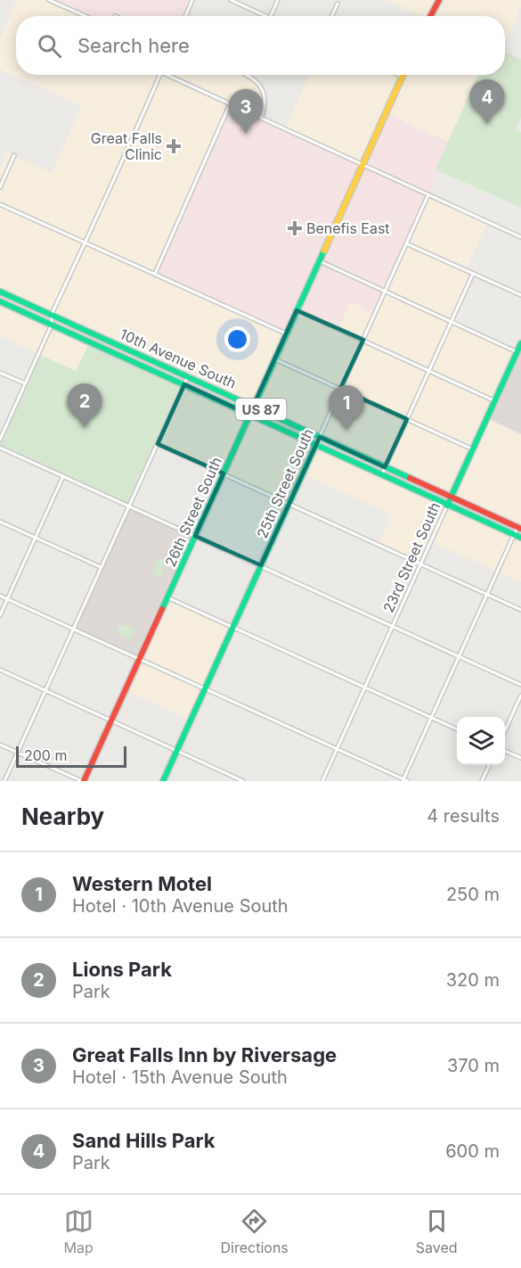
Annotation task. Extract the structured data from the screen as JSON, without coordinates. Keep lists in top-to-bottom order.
{
  "streets": {
    "main road": [
      "10th Avenue South",
      "US 87",
      "25th Street South",
      "26th Street South",
      "23rd Street South"
    ]
  },
  "crossings": [
    ["10th Avenue South", "25th Street South"],
    ["10th Avenue South", "26th Street South"],
    ["10th Avenue South", "23rd Street South"]
  ],
  "places": {
    "health": ["Great Falls Clinic", "Benefis East"]
  },
  "scale_bar": "200 m",
  "page": {
    "search": "Search here",
    "pins": [
      "4",
      "3",
      "2",
      "1"
    ],
    "scale": "200 m",
    "heading": ["Nearby", "4 results"],
    "list": [
      {
        "mark": "1",
        "name": "Western Motel",
        "note": "Hotel · 10th Avenue South",
        "value": "250 m"
      },
      {
        "mark": "2",
        "name": "Lions Park",
        "note": "Park",
        "value": "320 m"
      },
      {
        "mark": "3",
        "name": "Great Falls Inn by Riversage",
        "note": "Hotel · 15th Avenue South",
        "value": "370 m"
      },
      {
        "mark": "4",
        "name": "Sand Hills Park",
        "note": "Park",
        "value": "600 m"
      }
    ],
    "nav": ["Map", "Directions", "Saved"]
  }
}
